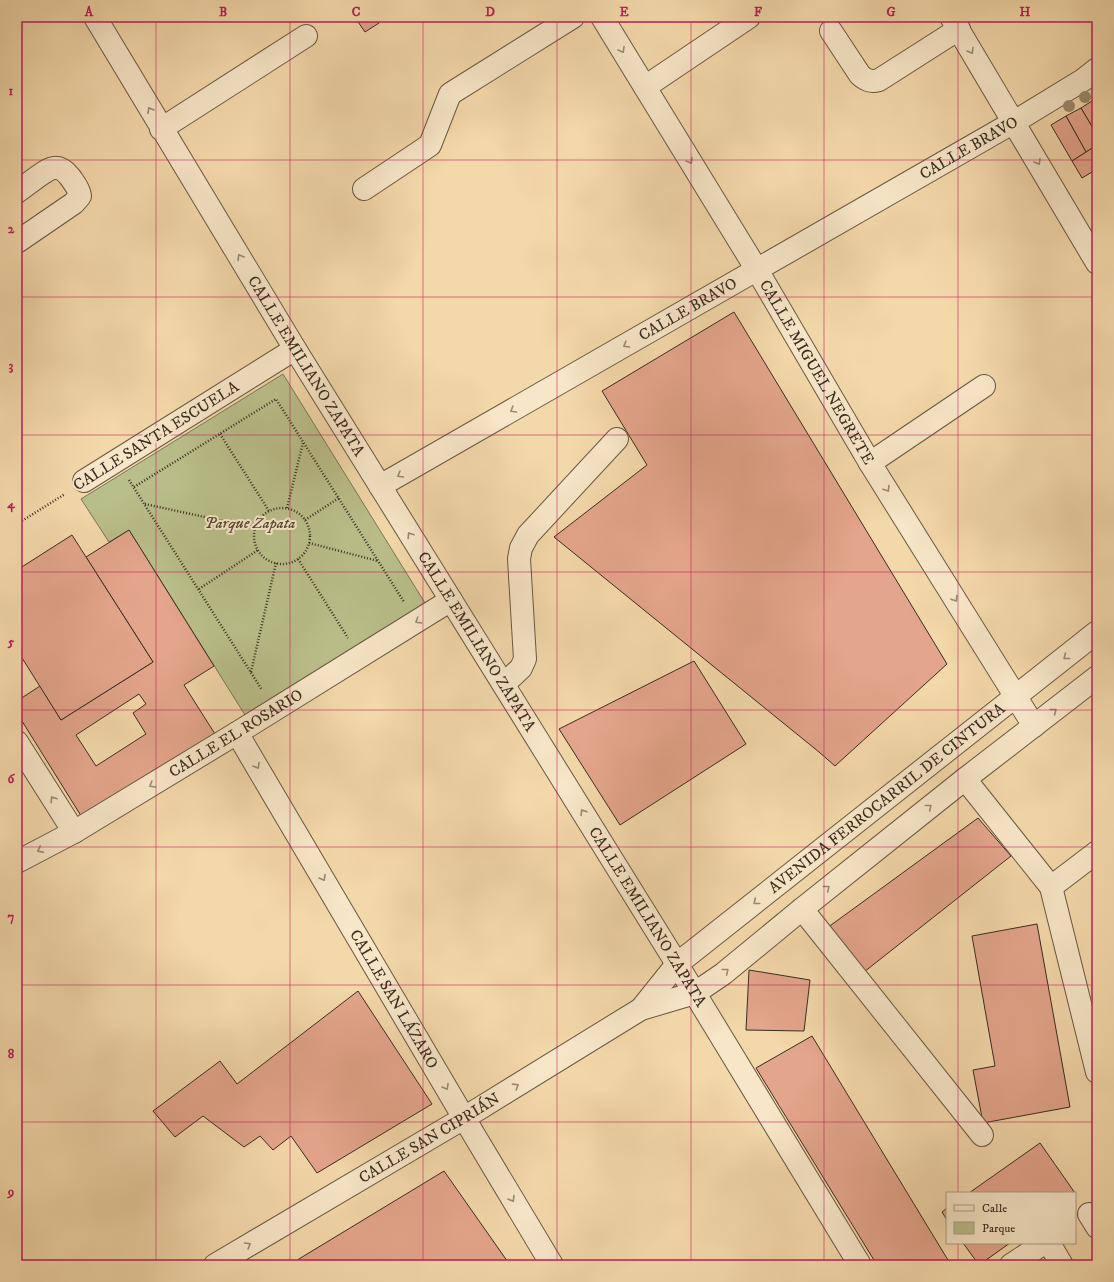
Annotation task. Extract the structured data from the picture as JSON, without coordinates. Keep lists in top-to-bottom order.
{
  "streets": {
    "street": [
      "CALLE BRAVO",
      "CALLE EMILIANO ZAPATA",
      "CALLE MIGUEL NEGRETE",
      "CALLE SANTA ESCUELA",
      "CALLE EL ROSARIO",
      "AVENIDA FERROCARRIL DE CINTURA",
      "CALLE SAN LÁZARO",
      "CALLE SAN CIPRIÁN"
    ]
  },
  "crossings": [
    ["CALLE BRAVO", "CALLE EMILIANO ZAPATA"],
    ["CALLE BRAVO", "CALLE MIGUEL NEGRETE"],
    ["CALLE EMILIANO ZAPATA", "CALLE SANTA ESCUELA"],
    ["CALLE EMILIANO ZAPATA", "CALLE EL ROSARIO"],
    ["CALLE EMILIANO ZAPATA", "AVENIDA FERROCARRIL DE CINTURA"],
    ["CALLE EMILIANO ZAPATA", "CALLE SAN CIPRIÁN"],
    ["CALLE MIGUEL NEGRETE", "AVENIDA FERROCARRIL DE CINTURA"],
    ["CALLE EL ROSARIO", "CALLE SAN LÁZARO"],
    ["AVENIDA FERROCARRIL DE CINTURA", "CALLE SAN CIPRIÁN"],
    ["CALLE SAN LÁZARO", "CALLE SAN CIPRIÁN"]
  ],
  "one_way": [
    "CALLE BRAVO",
    "CALLE EMILIANO ZAPATA",
    "CALLE MIGUEL NEGRETE",
    "CALLE EL ROSARIO",
    "CALLE SAN LÁZARO",
    "CALLE SAN CIPRIÁN"
  ],
  "parks": ["Parque Zapata"],
  "legend": ["Calle", "Parque"],
  "grid": {
    "columns": [
      "A",
      "B",
      "C",
      "D",
      "E",
      "F",
      "G",
      "H"
    ],
    "rows": [
      "1",
      "2",
      "3",
      "4",
      "5",
      "6",
      "7",
      "8",
      "9"
    ]
  }
}
